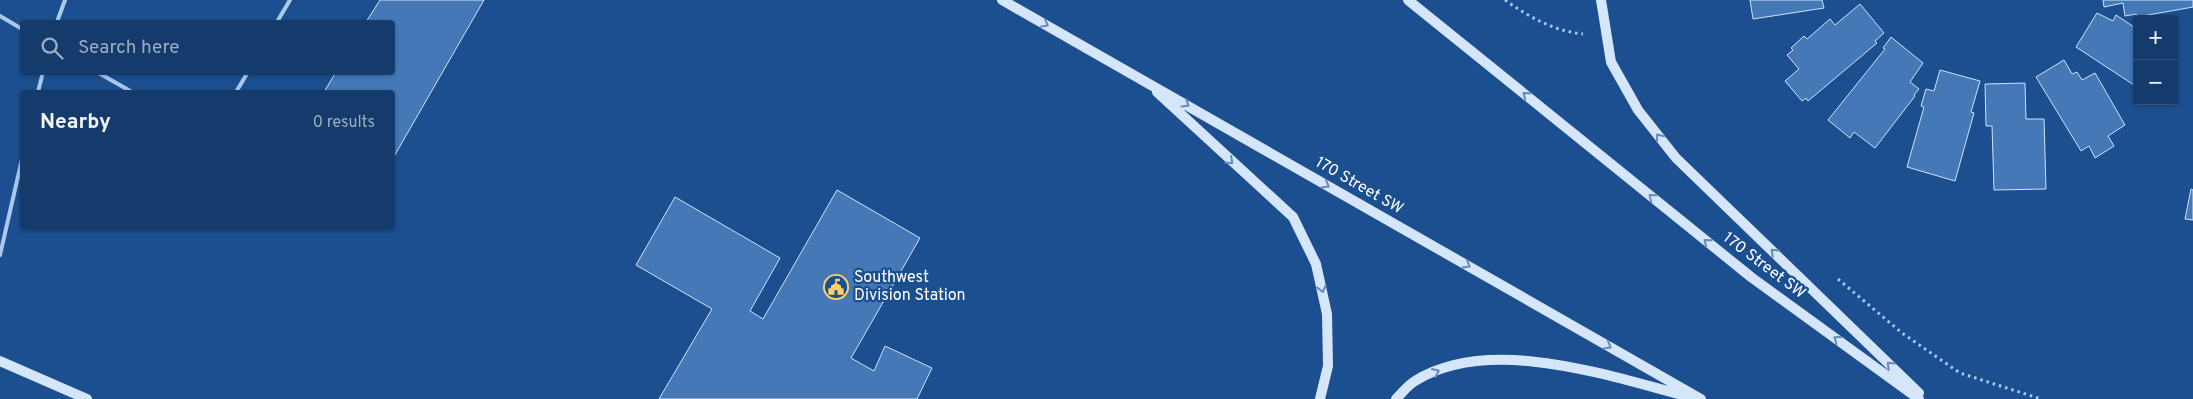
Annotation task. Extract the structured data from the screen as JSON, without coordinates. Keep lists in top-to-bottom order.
{
  "streets": {
    "main road": ["170 Street SW"]
  },
  "places": {
    "public building": ["Southwest Division Station"]
  },
  "page": {
    "map_buttons": ["+", "−"],
    "search": "Search here",
    "heading": ["Nearby", "0 results"]
  }
}
